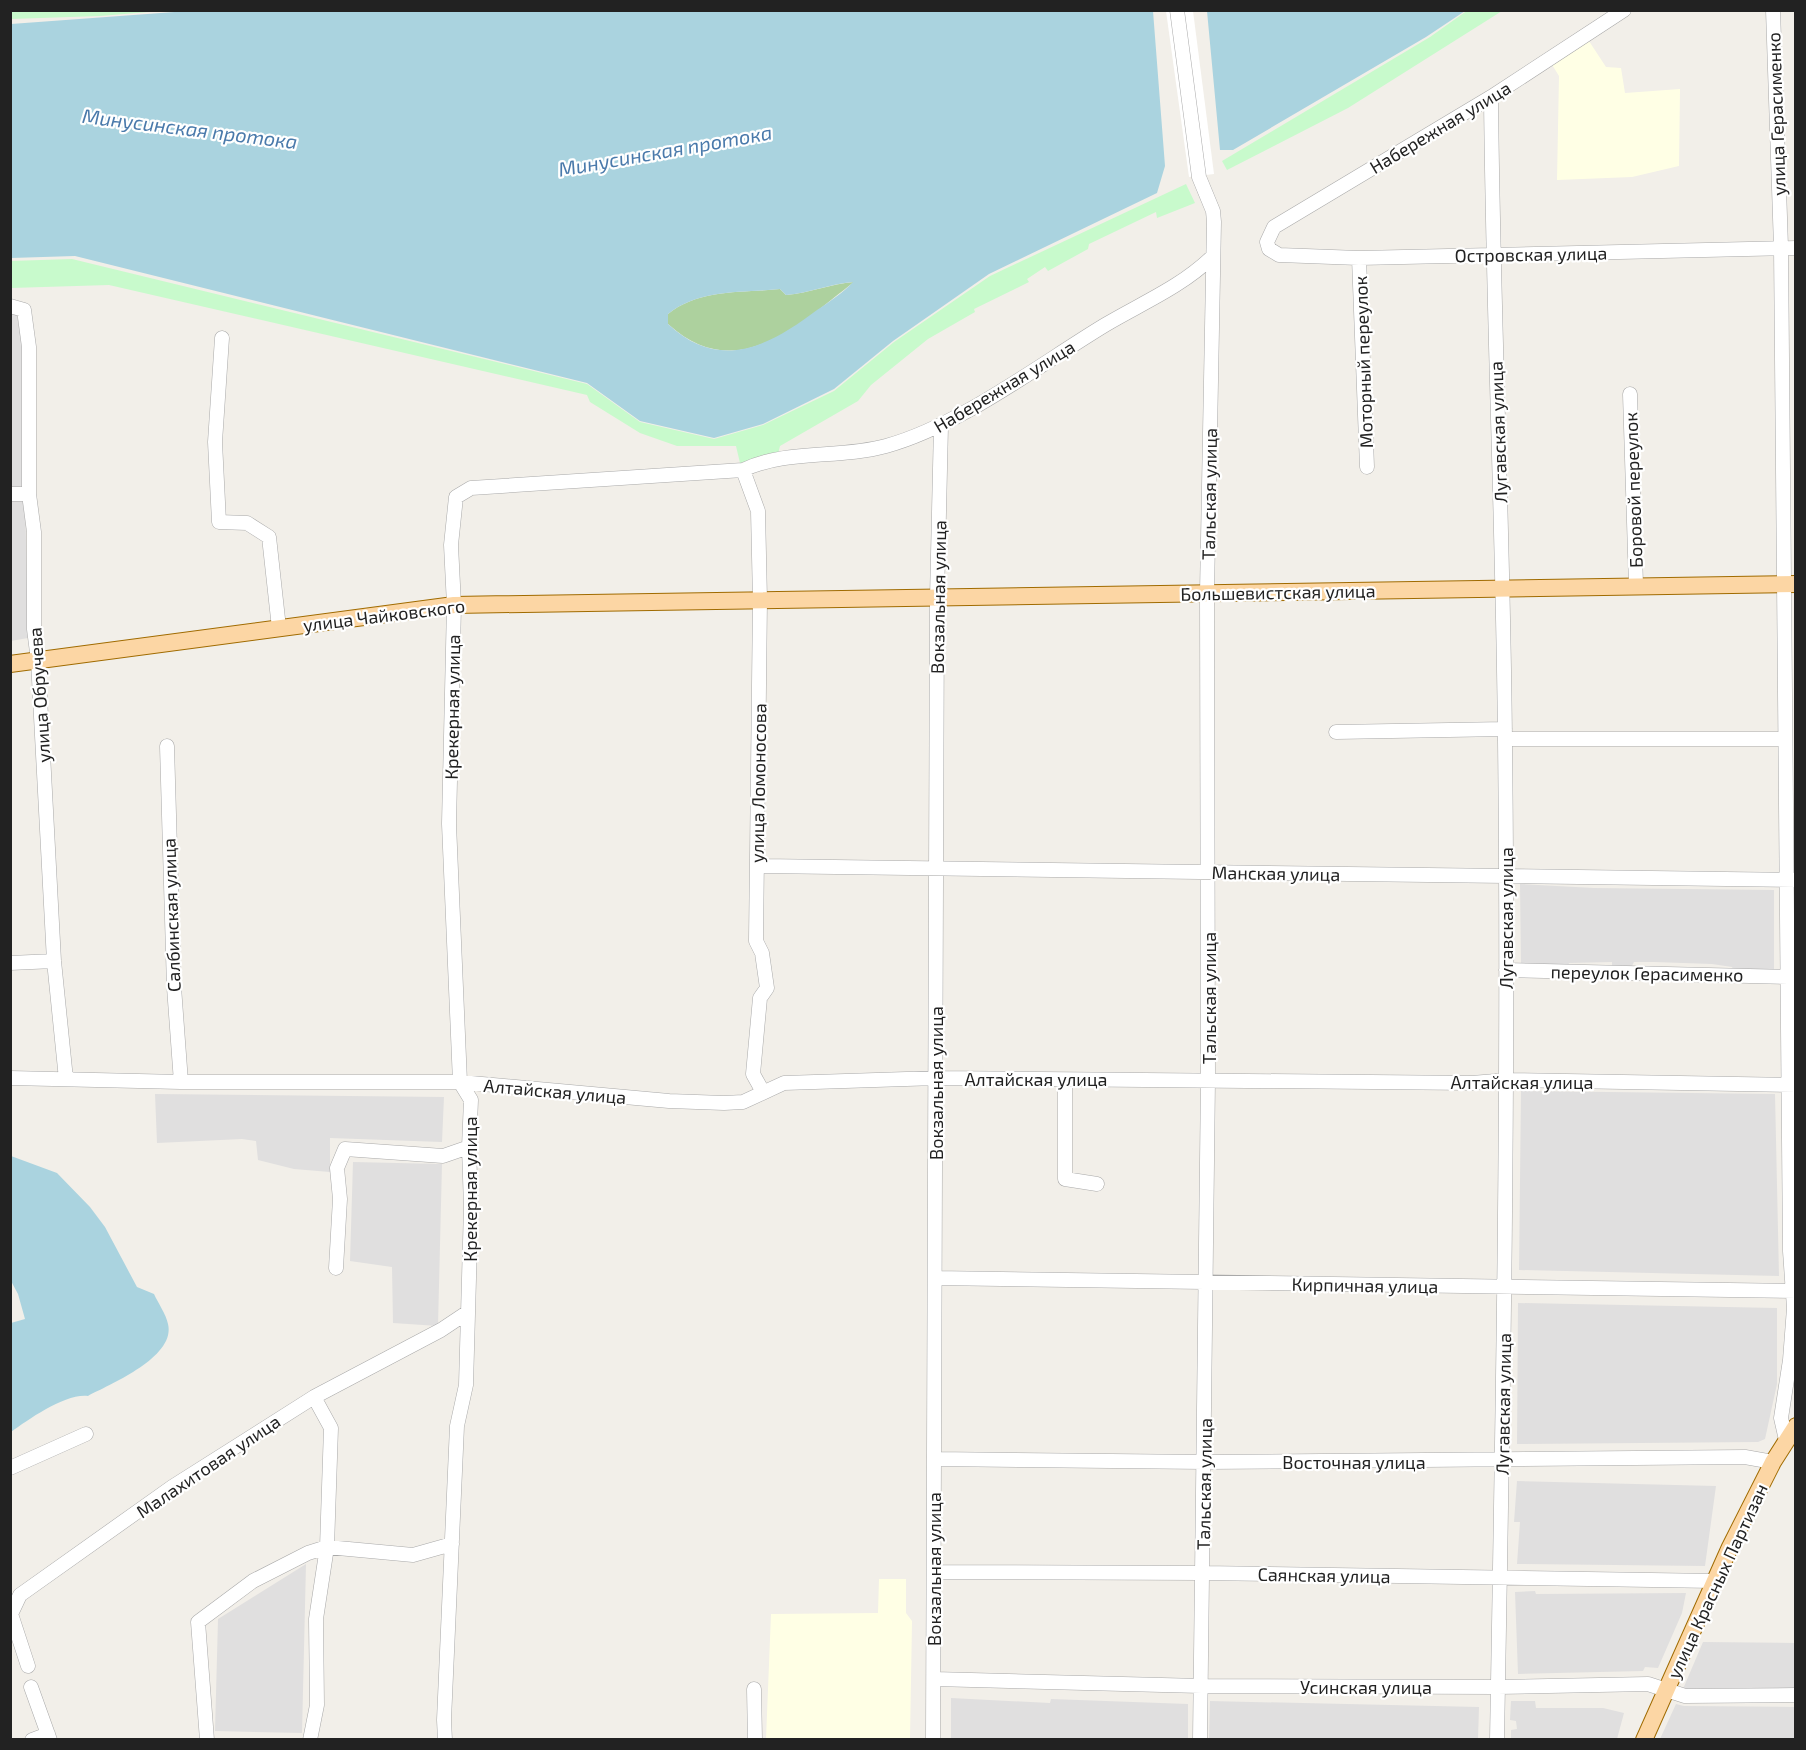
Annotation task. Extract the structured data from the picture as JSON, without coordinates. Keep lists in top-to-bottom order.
{
  "streets": {
    "main road": ["Большевистская улица", "улица Чайковского", "улица Красных Партизан"],
    "street": [
      "улица Герасименко",
      "Набережная улица",
      "Островская улица",
      "Моторный переулок",
      "Лугавская улица",
      "Боровой переулок",
      "Тальская улица",
      "Вокзальная улица",
      "улица Обручева",
      "Крекерная улица",
      "улица Ломоносова",
      "Манская улица",
      "Салбинская улица",
      "переулок Герасименко",
      "Алтайская улица",
      "Кирпичная улица",
      "Восточная улица",
      "Малахитовая улица",
      "Саянская улица",
      "Усинская улица"
    ]
  },
  "crossings": [
    ["улица Герасименко", "Островская улица"],
    ["улица Герасименко", "Большевистская улица"],
    ["улица Герасименко", "Манская улица"],
    ["улица Герасименко", "переулок Герасименко"],
    ["улица Герасименко", "Алтайская улица"],
    ["улица Герасименко", "Кирпичная улица"],
    ["улица Герасименко", "улица Красных Партизан"],
    ["Набережная улица", "Островская улица"],
    ["Набережная улица", "Лугавская улица"],
    ["Набережная улица", "Тальская улица"],
    ["Набережная улица", "Вокзальная улица"],
    ["Набережная улица", "Крекерная улица"],
    ["Набережная улица", "улица Ломоносова"],
    ["Островская улица", "Моторный переулок"],
    ["Островская улица", "Лугавская улица"],
    ["Лугавская улица", "Большевистская улица"],
    ["Лугавская улица", "Манская улица"],
    ["Лугавская улица", "переулок Герасименко"],
    ["Лугавская улица", "Алтайская улица"],
    ["Лугавская улица", "Кирпичная улица"],
    ["Лугавская улица", "Восточная улица"],
    ["Лугавская улица", "Саянская улица"],
    ["Лугавская улица", "Усинская улица"],
    ["Боровой переулок", "Большевистская улица"],
    ["Тальская улица", "Большевистская улица"],
    ["Тальская улица", "Манская улица"],
    ["Тальская улица", "Алтайская улица"],
    ["Тальская улица", "Кирпичная улица"],
    ["Тальская улица", "Восточная улица"],
    ["Тальская улица", "Саянская улица"],
    ["Тальская улица", "Усинская улица"],
    ["Большевистская улица", "Вокзальная улица"],
    ["Большевистская улица", "улица Чайковского"],
    ["Большевистская улица", "улица Ломоносова"],
    ["Вокзальная улица", "Манская улица"],
    ["Вокзальная улица", "Алтайская улица"],
    ["Вокзальная улица", "Кирпичная улица"],
    ["Вокзальная улица", "Восточная улица"],
    ["Вокзальная улица", "Саянская улица"],
    ["Вокзальная улица", "Усинская улица"],
    ["улица Чайковского", "улица Обручева"],
    ["улица Чайковского", "Крекерная улица"],
    ["улица Чайковского", "улица Ломоносова"],
    ["улица Обручева", "Алтайская улица"],
    ["Крекерная улица", "Алтайская улица"],
    ["Крекерная улица", "Малахитовая улица"],
    ["улица Ломоносова", "Манская улица"],
    ["улица Ломоносова", "Алтайская улица"],
    ["Салбинская улица", "Алтайская улица"],
    ["Восточная улица", "улица Красных Партизан"],
    ["Саянская улица", "улица Красных Партизан"],
    ["улица Красных Партизан", "Усинская улица"]
  ],
  "water": ["Минусинская протока"]
}
